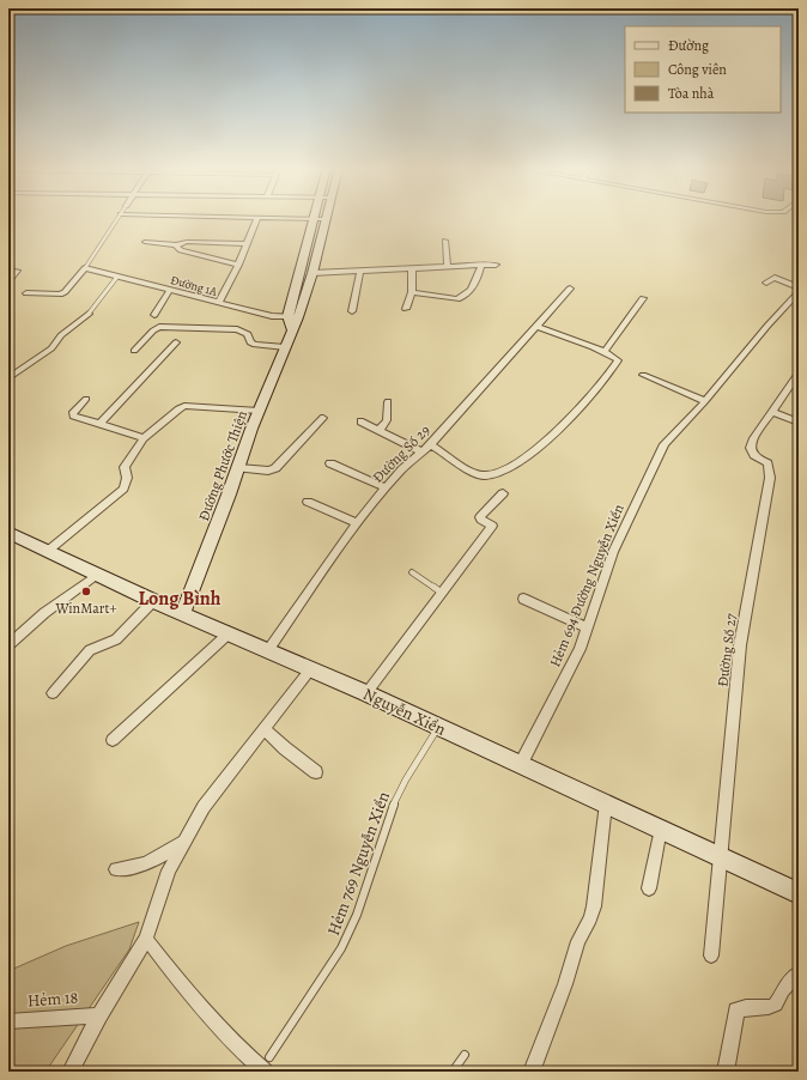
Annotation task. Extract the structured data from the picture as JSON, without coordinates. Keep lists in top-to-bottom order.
{
  "streets": {
    "street": [
      "Đường 1A",
      "Đường Số 29",
      "Đường Phước Thiện",
      "Hẻm 694 Đường Nguyễn Xiển",
      "Đường Số 27",
      "Nguyễn Xiển",
      "Hẻm 18"
    ],
    "lane": ["Hẻm 769 Nguyễn Xiển"]
  },
  "crossings": [
    ["Đường 1A", "Đường Phước Thiện"],
    ["Đường Số 29", "Nguyễn Xiển"],
    ["Đường Phước Thiện", "Nguyễn Xiển"],
    ["Hẻm 694 Đường Nguyễn Xiển", "Nguyễn Xiển"],
    ["Đường Số 27", "Nguyễn Xiển"],
    ["Nguyễn Xiển", "Hẻm 769 Nguyễn Xiển"]
  ],
  "districts": ["Long Bình"],
  "places": ["WinMart+"],
  "legend": ["Đường", "Công viên", "Tòa nhà"]
}
